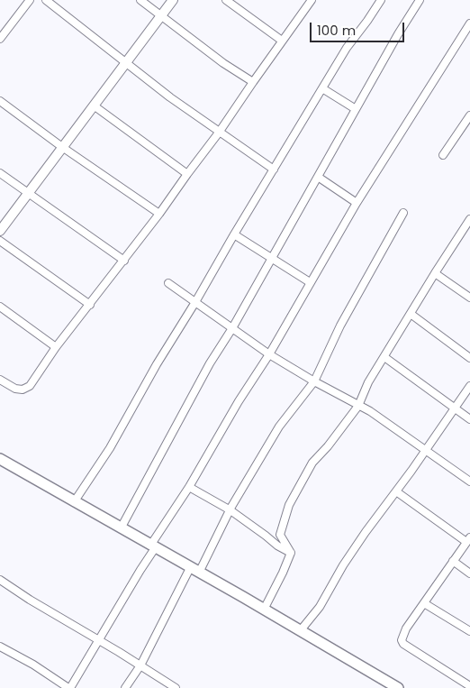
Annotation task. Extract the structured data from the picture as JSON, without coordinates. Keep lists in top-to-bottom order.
{
  "scale_bar": "100 m"
}
